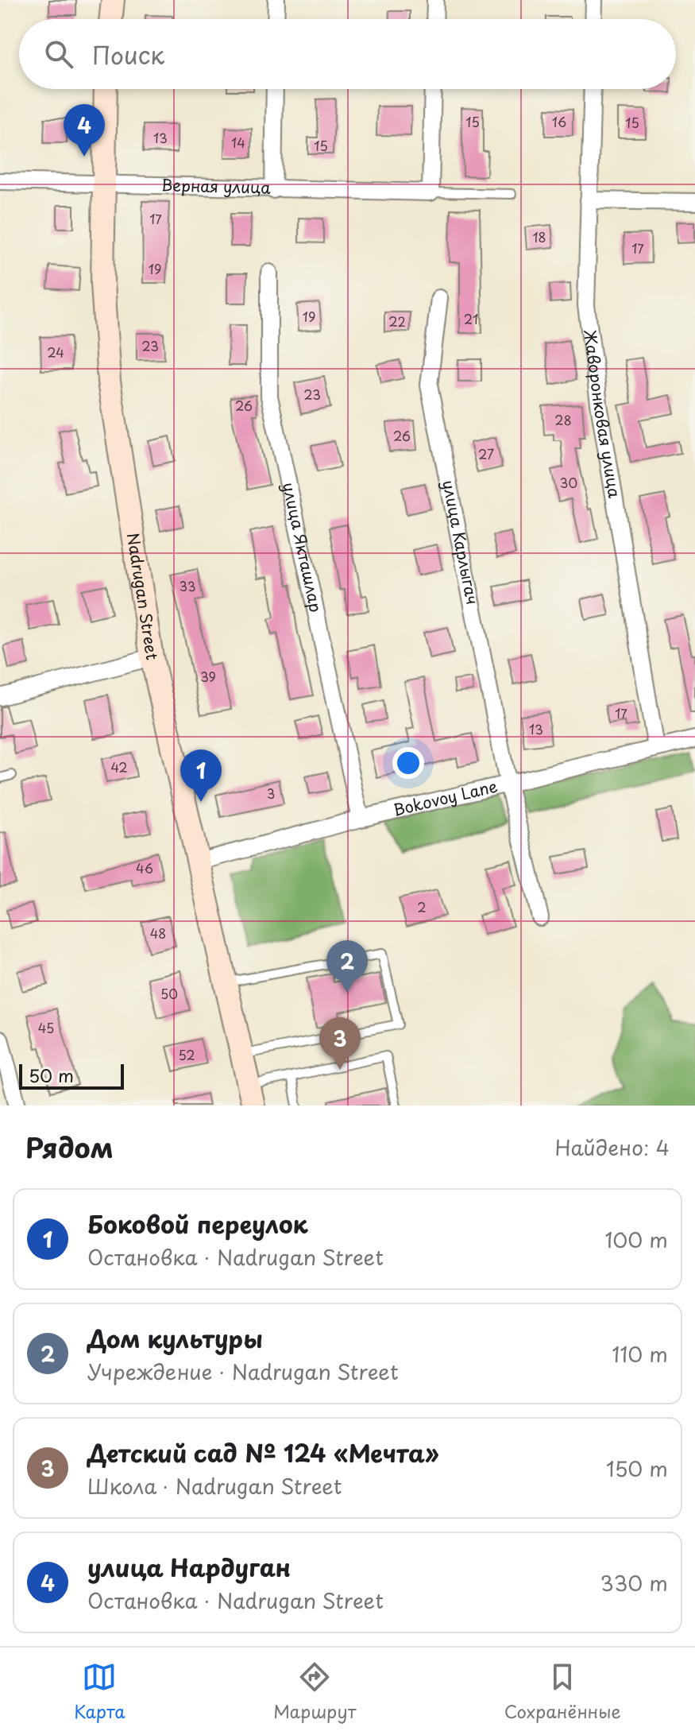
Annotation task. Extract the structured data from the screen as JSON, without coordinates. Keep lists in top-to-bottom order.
{
  "streets": {
    "street": [
      "Верная улица",
      "Жаворонковая улица",
      "улица Карлыгач",
      "улица Якташлар",
      "Nadrugan Street",
      "Bokovoy Lane"
    ]
  },
  "crossings": [
    ["Верная улица", "Nadrugan Street"],
    ["Жаворонковая улица", "Bokovoy Lane"],
    ["улица Карлыгач", "Bokovoy Lane"],
    ["улица Якташлар", "Bokovoy Lane"],
    ["Nadrugan Street", "Bokovoy Lane"]
  ],
  "house_numbers": [
    "15",
    "16",
    "15",
    "13",
    "14",
    "15",
    "17",
    "18",
    "17",
    "19",
    "19",
    "21",
    "22",
    "23",
    "24",
    "23",
    "26",
    "28",
    "26",
    "27",
    "30",
    "33",
    "39",
    "17",
    "13",
    "42",
    "3",
    "46",
    "2",
    "48",
    "50",
    "45",
    "52"
  ],
  "scale_bar": "50 m",
  "page": {
    "search": "Поиск",
    "pins": [
      "4",
      "1",
      "2",
      "3"
    ],
    "scale": "50 m",
    "heading": ["Рядом", "Найдено: 4"],
    "list": [
      {
        "mark": "1",
        "name": "Боковой переулок",
        "note": "Остановка · Nadrugan Street",
        "value": "100 m"
      },
      {
        "mark": "2",
        "name": "Дом культуры",
        "note": "Учреждение · Nadrugan Street",
        "value": "110 m"
      },
      {
        "mark": "3",
        "name": "Детский сад № 124 «Мечта»",
        "note": "Школа · Nadrugan Street",
        "value": "150 m"
      },
      {
        "mark": "4",
        "name": "улица Нардуган",
        "note": "Остановка · Nadrugan Street",
        "value": "330 m"
      }
    ],
    "nav": ["Карта", "Маршрут", "Сохранённые"]
  }
}
